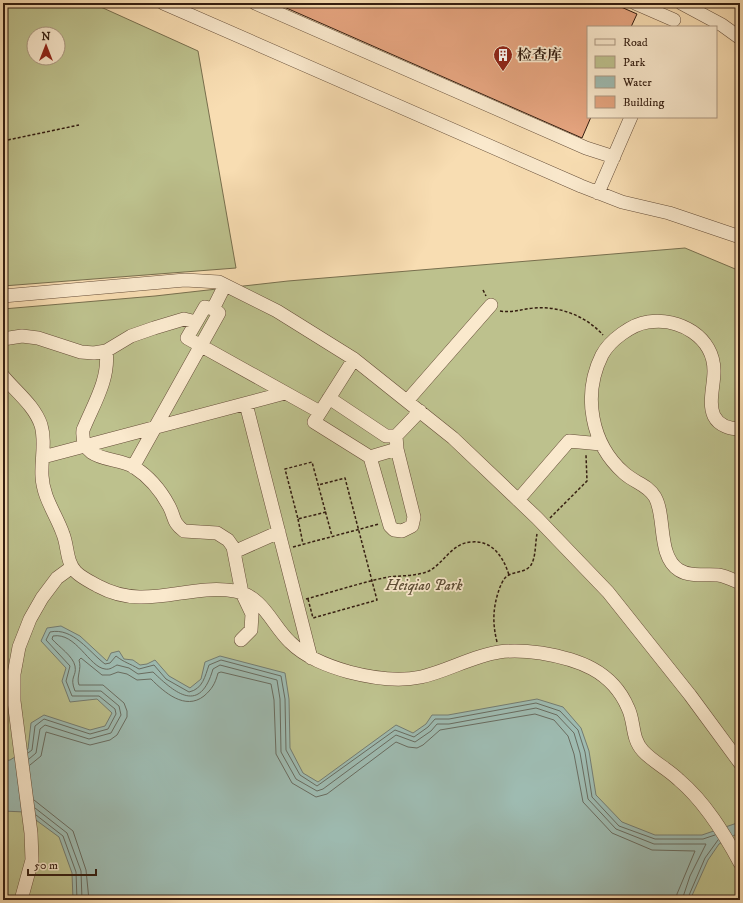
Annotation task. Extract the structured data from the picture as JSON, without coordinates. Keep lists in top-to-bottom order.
{
  "parks": ["Heiqiao Park"],
  "places": {
    "building": ["检查库"]
  },
  "legend": [
    "Road",
    "Park",
    "Water",
    "Building"
  ],
  "scale_bar": "50 m",
  "north": "top"
}
